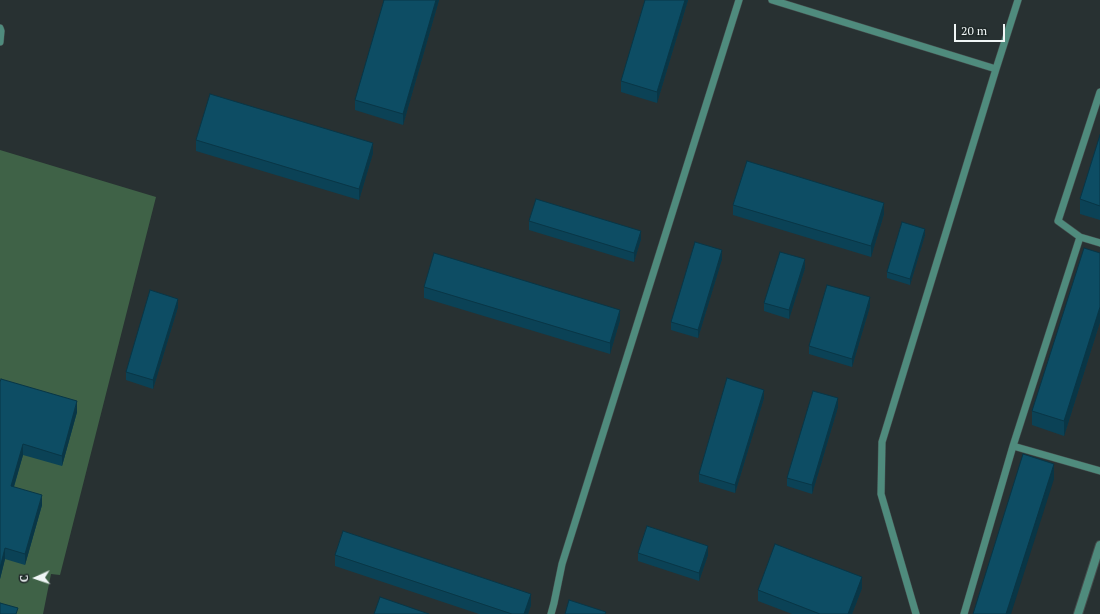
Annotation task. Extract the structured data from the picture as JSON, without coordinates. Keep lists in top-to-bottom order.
{
  "scale_bar": "20 m",
  "north": "left"
}
